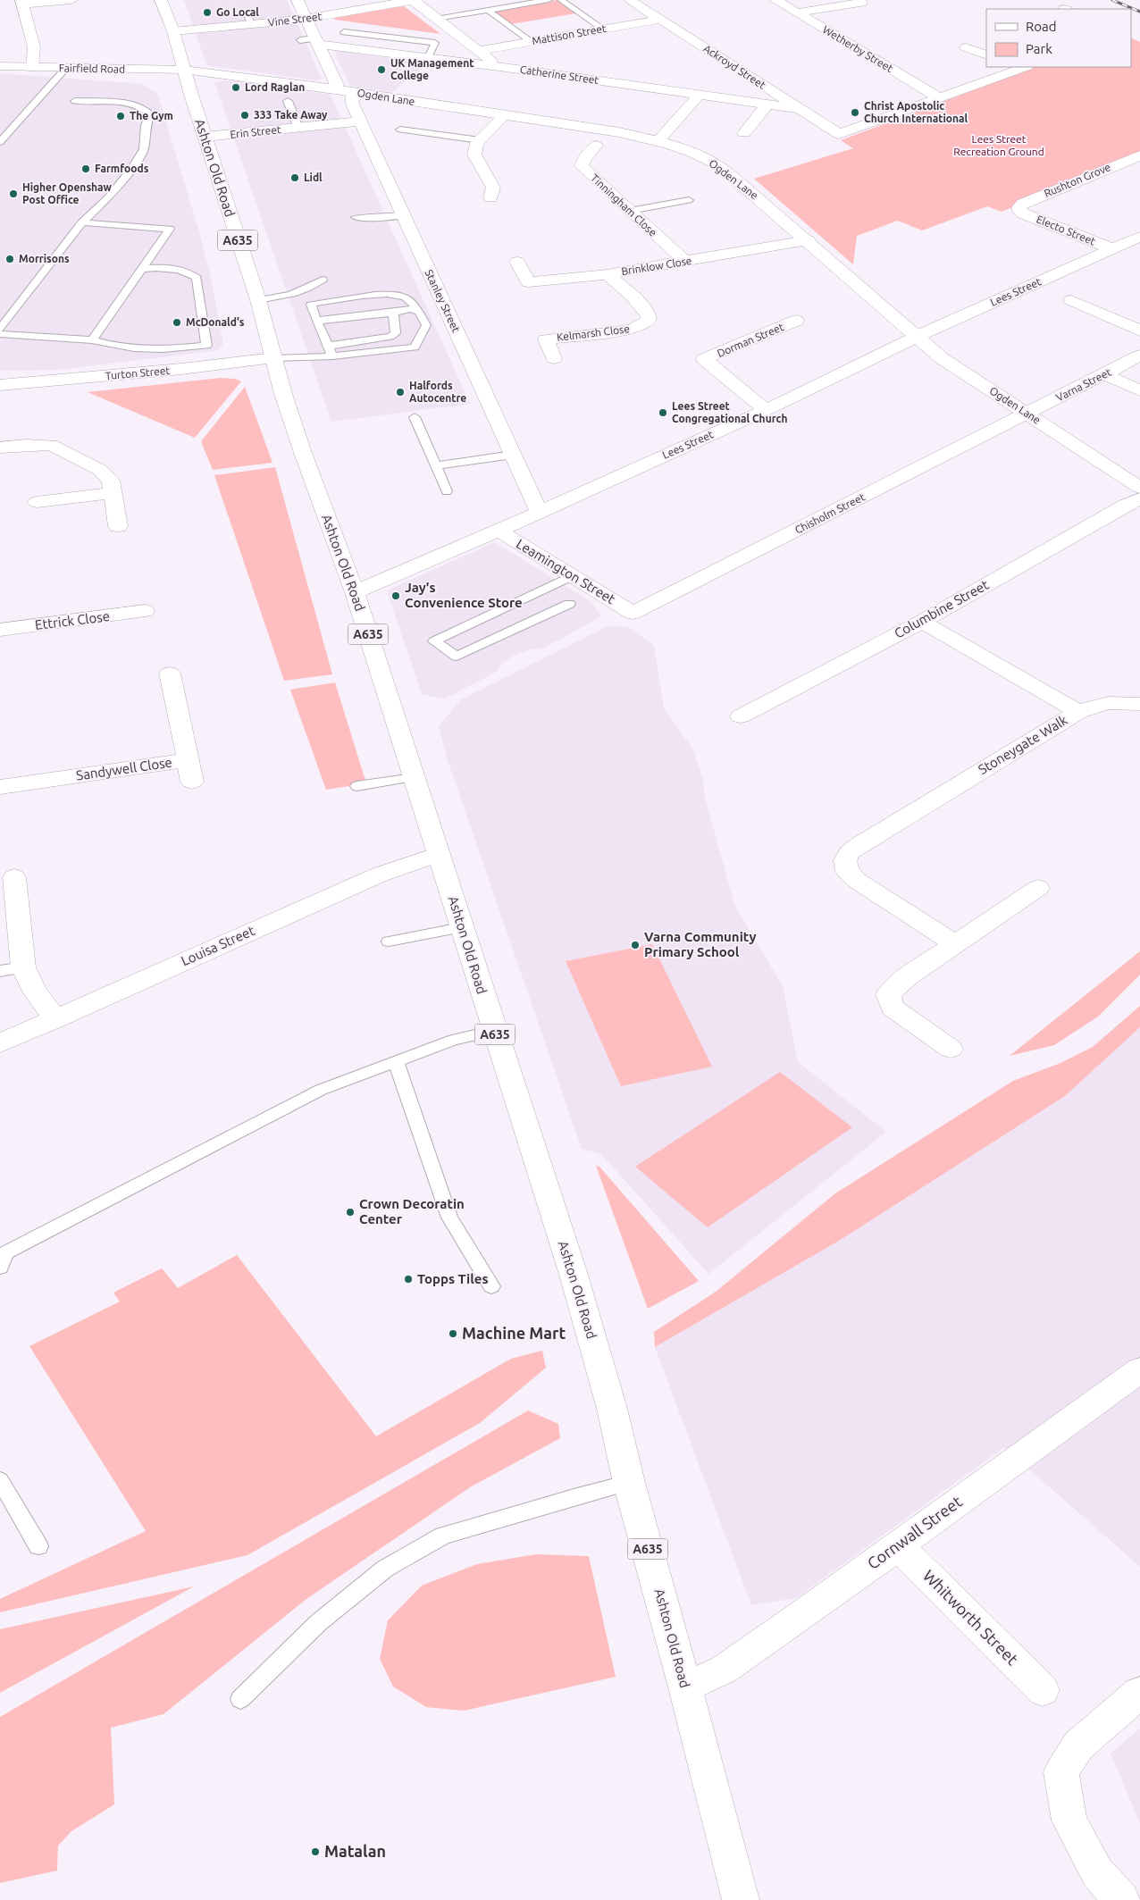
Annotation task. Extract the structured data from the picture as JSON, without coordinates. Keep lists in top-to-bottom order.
{
  "streets": {
    "main road": [
      "Vine Street",
      "Mattison Street",
      "Wetherby Street",
      "Ackroyd Street",
      "Fairfield Road",
      "Catherine Street",
      "Ogden Lane",
      "Erin Street",
      "Ashton Old Road",
      "Rushton Grove",
      "Tinningham Close",
      "Electo Street",
      "A635",
      "Brinklow Close",
      "Lees Street",
      "Stanley Street",
      "Kelmarsh Close",
      "Dorman Street",
      "Turton Street",
      "Varna Street",
      "Chisholm Street",
      "Leamington Street",
      "Columbine Street",
      "Ettrick Close",
      "Stoneygate Walk",
      "Sandywell Close",
      "Louisa Street",
      "Cornwall Street",
      "Whitworth Street"
    ]
  },
  "crossings": [
    ["Vine Street", "Ashton Old Road"],
    ["Mattison Street", "Ackroyd Street"],
    ["Wetherby Street", "Ackroyd Street"],
    ["Ackroyd Street", "Catherine Street"],
    ["Fairfield Road", "Ogden Lane"],
    ["Fairfield Road", "Ashton Old Road"],
    ["Ogden Lane", "Ashton Old Road"],
    ["Ogden Lane", "Brinklow Close"],
    ["Ogden Lane", "Lees Street"],
    ["Ogden Lane", "Stanley Street"],
    ["Ogden Lane", "Varna Street"],
    ["Ogden Lane", "Chisholm Street"],
    ["Erin Street", "Ashton Old Road"],
    ["Erin Street", "Stanley Street"],
    ["Ashton Old Road", "Lees Street"],
    ["Ashton Old Road", "Turton Street"],
    ["Ashton Old Road", "Louisa Street"],
    ["Ashton Old Road", "Cornwall Street"],
    ["Rushton Grove", "Electo Street"],
    ["Tinningham Close", "Brinklow Close"],
    ["Electo Street", "Lees Street"],
    ["Brinklow Close", "Kelmarsh Close"],
    ["Lees Street", "Stanley Street"],
    ["Lees Street", "Dorman Street"],
    ["Lees Street", "Leamington Street"],
    ["Varna Street", "Chisholm Street"],
    ["Chisholm Street", "Leamington Street"],
    ["Columbine Street", "Stoneygate Walk"],
    ["Cornwall Street", "Whitworth Street"]
  ],
  "parks": ["Lees Street Recreation Ground"],
  "places": [
    "Go Local",
    "UK Management College",
    "Lord Raglan",
    "Christ Apostolic Church International",
    "333 Take Away",
    "The Gym",
    "Farmfoods",
    "Lidl",
    "Higher Openshaw Post Office",
    "Morrisons",
    "McDonald's",
    "Halfords Autocentre",
    "Lees Street Congregational Church",
    "Jay's Convenience Store",
    "Varna Community Primary School",
    "Crown Decoratin Center",
    "Topps Tiles",
    "Machine Mart",
    "Matalan"
  ],
  "legend": ["Road", "Park"]
}
